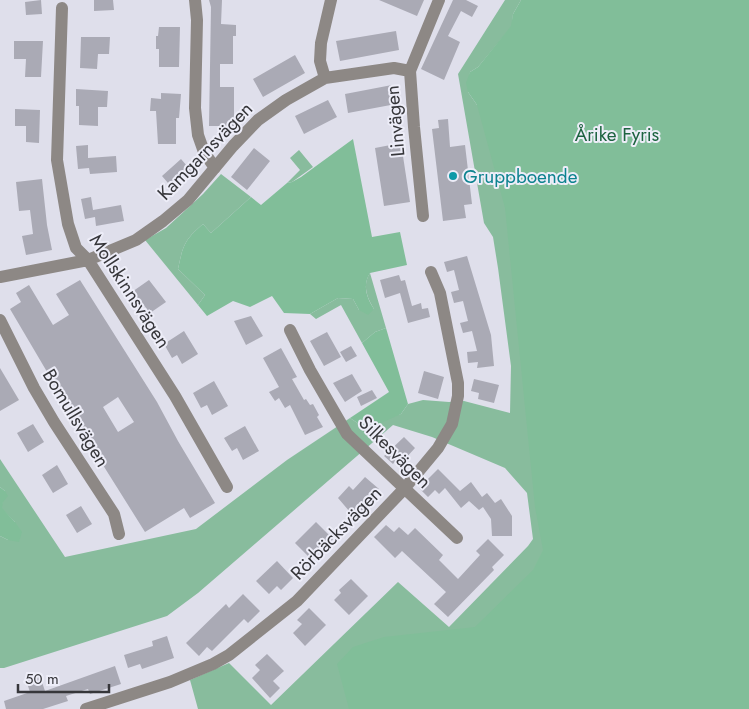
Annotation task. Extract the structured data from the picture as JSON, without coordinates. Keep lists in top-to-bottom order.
{
  "streets": {
    "street": [
      "Linvägen",
      "Kamgarnsvägen",
      "Mollskinnsvägen",
      "Bomullsvägen",
      "Silkesvägen",
      "Rörbäcksvägen"
    ]
  },
  "crossings": [
    ["Linvägen", "Kamgarnsvägen"],
    ["Kamgarnsvägen", "Mollskinnsvägen"],
    ["Silkesvägen", "Rörbäcksvägen"]
  ],
  "parks": ["Årike Fyris"],
  "places": ["Gruppboende"],
  "scale_bar": "50 m"
}
